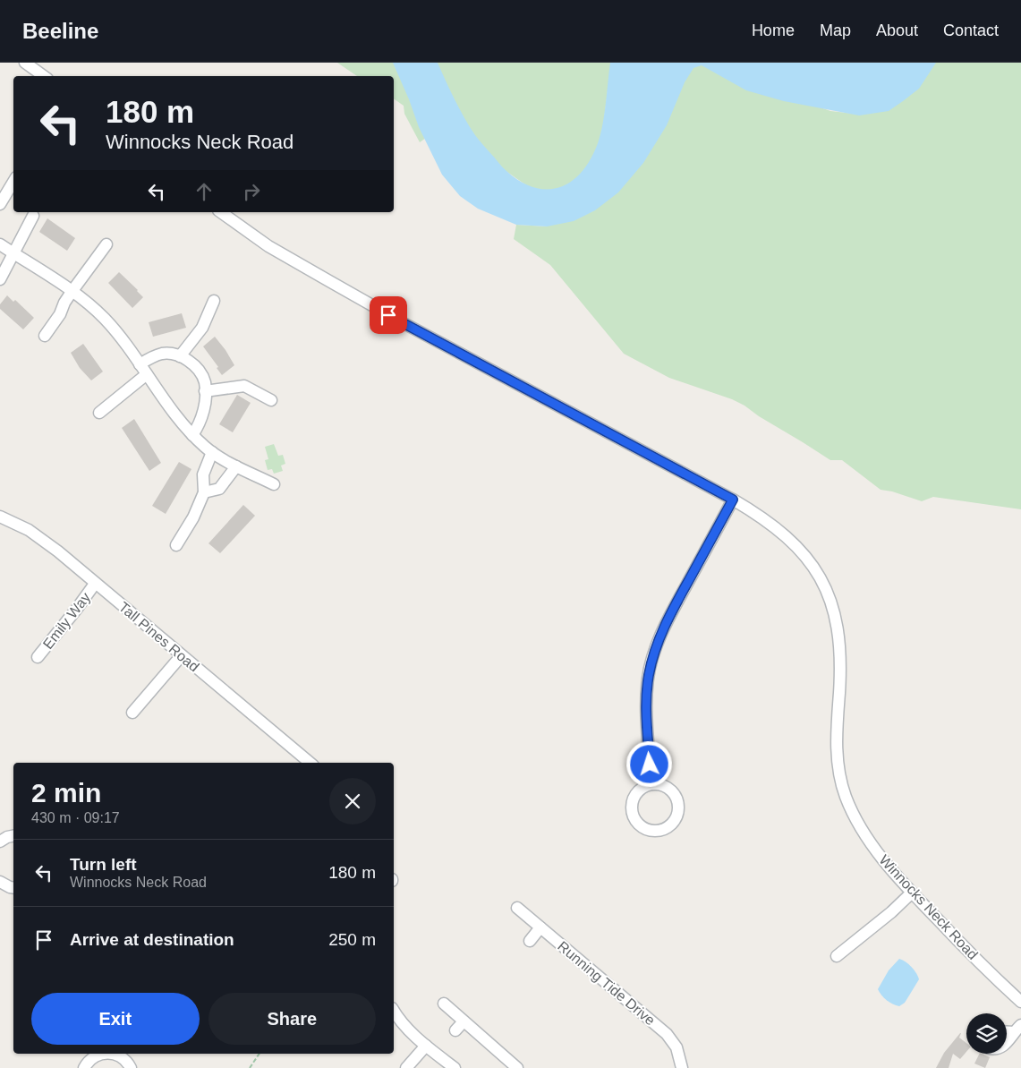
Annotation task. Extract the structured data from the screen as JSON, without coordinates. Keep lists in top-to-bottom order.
{
  "streets": {
    "street": [
      "Emily Way",
      "Tall Pines Road",
      "Winnocks Neck Road",
      "Running Tide Drive"
    ]
  },
  "crossings": [
    ["Emily Way", "Tall Pines Road"]
  ],
  "page": {
    "header": "Beeline",
    "nav": [
      "Home",
      "Map",
      "About",
      "Contact"
    ],
    "turn": ["180 m", "Winnocks Neck Road"],
    "heading": ["2 min", "430 m · 09:17"],
    "list": [
      {
        "name": "Turn left",
        "note": "Winnocks Neck Road",
        "value": "180 m"
      },
      {
        "name": "Arrive at destination",
        "value": "250 m"
      }
    ],
    "buttons": ["Exit", "Share"]
  }
}
